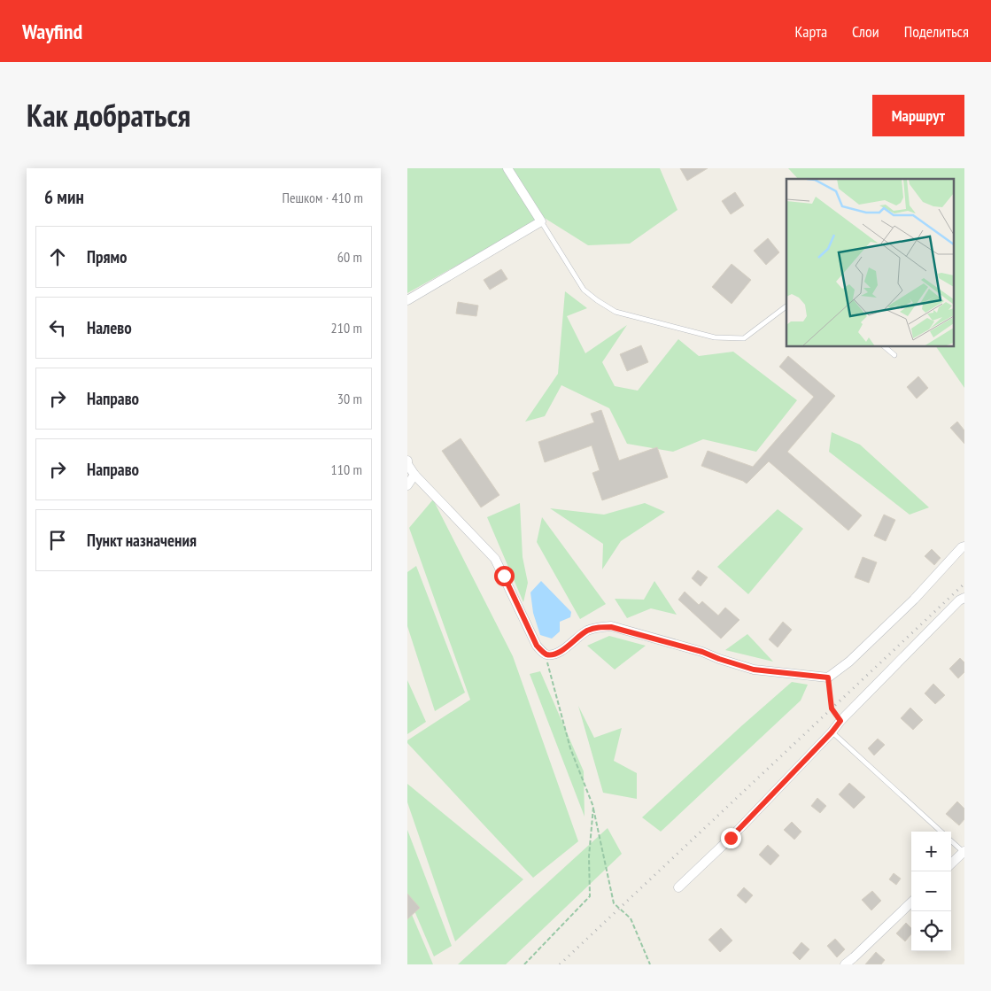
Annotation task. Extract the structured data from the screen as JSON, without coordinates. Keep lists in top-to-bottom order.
{
  "page": {
    "header": "Wayfind",
    "nav": ["Карта", "Слои", "Поделиться"],
    "title": "Как добраться",
    "buttons": "Маршрут",
    "heading": ["6 мин", "Пешком · 410 m"],
    "list": [
      ["Прямо", "60 m"],
      ["Налево", "210 m"],
      ["Направо", "30 m"],
      ["Направо", "110 m"],
      "Пункт назначения"
    ],
    "map_buttons": ["+", "−"]
  }
}
